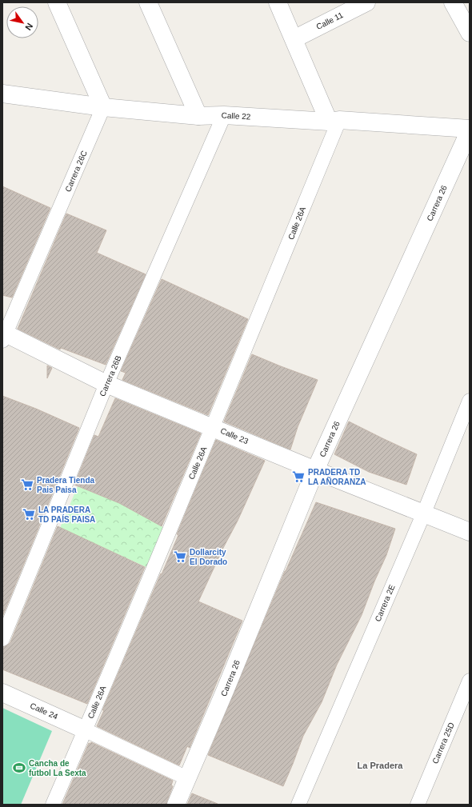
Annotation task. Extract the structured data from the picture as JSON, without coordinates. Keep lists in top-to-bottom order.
{
  "streets": {
    "street": [
      "Calle 11",
      "Calle 22",
      "Carrera 26C",
      "Carrera 26",
      "Calle 26A",
      "Carrera 26B",
      "Calle 23",
      "Carrera 2E",
      "Calle 24",
      "Carrera 25D"
    ]
  },
  "crossings": [
    ["Calle 22", "Carrera 26C"],
    ["Calle 22", "Carrera 26"],
    ["Calle 22", "Calle 26A"],
    ["Calle 22", "Carrera 26B"],
    ["Carrera 26C", "Calle 23"],
    ["Carrera 26", "Calle 23"],
    ["Calle 26A", "Calle 23"],
    ["Calle 26A", "Calle 24"],
    ["Carrera 26B", "Calle 23"],
    ["Calle 23", "Carrera 2E"]
  ],
  "districts": ["La Pradera"],
  "places": {
    "supermarket": [
      "PRADERA TD LA AÑORANZA",
      "Pradera Tienda Pais Paisa",
      "LA PRADERA TD PAÍS PAISA",
      "Dollarcity El Dorado"
    ],
    "sports": ["Cancha de futbol La Sexta"]
  },
  "north": "bottom right"
}
